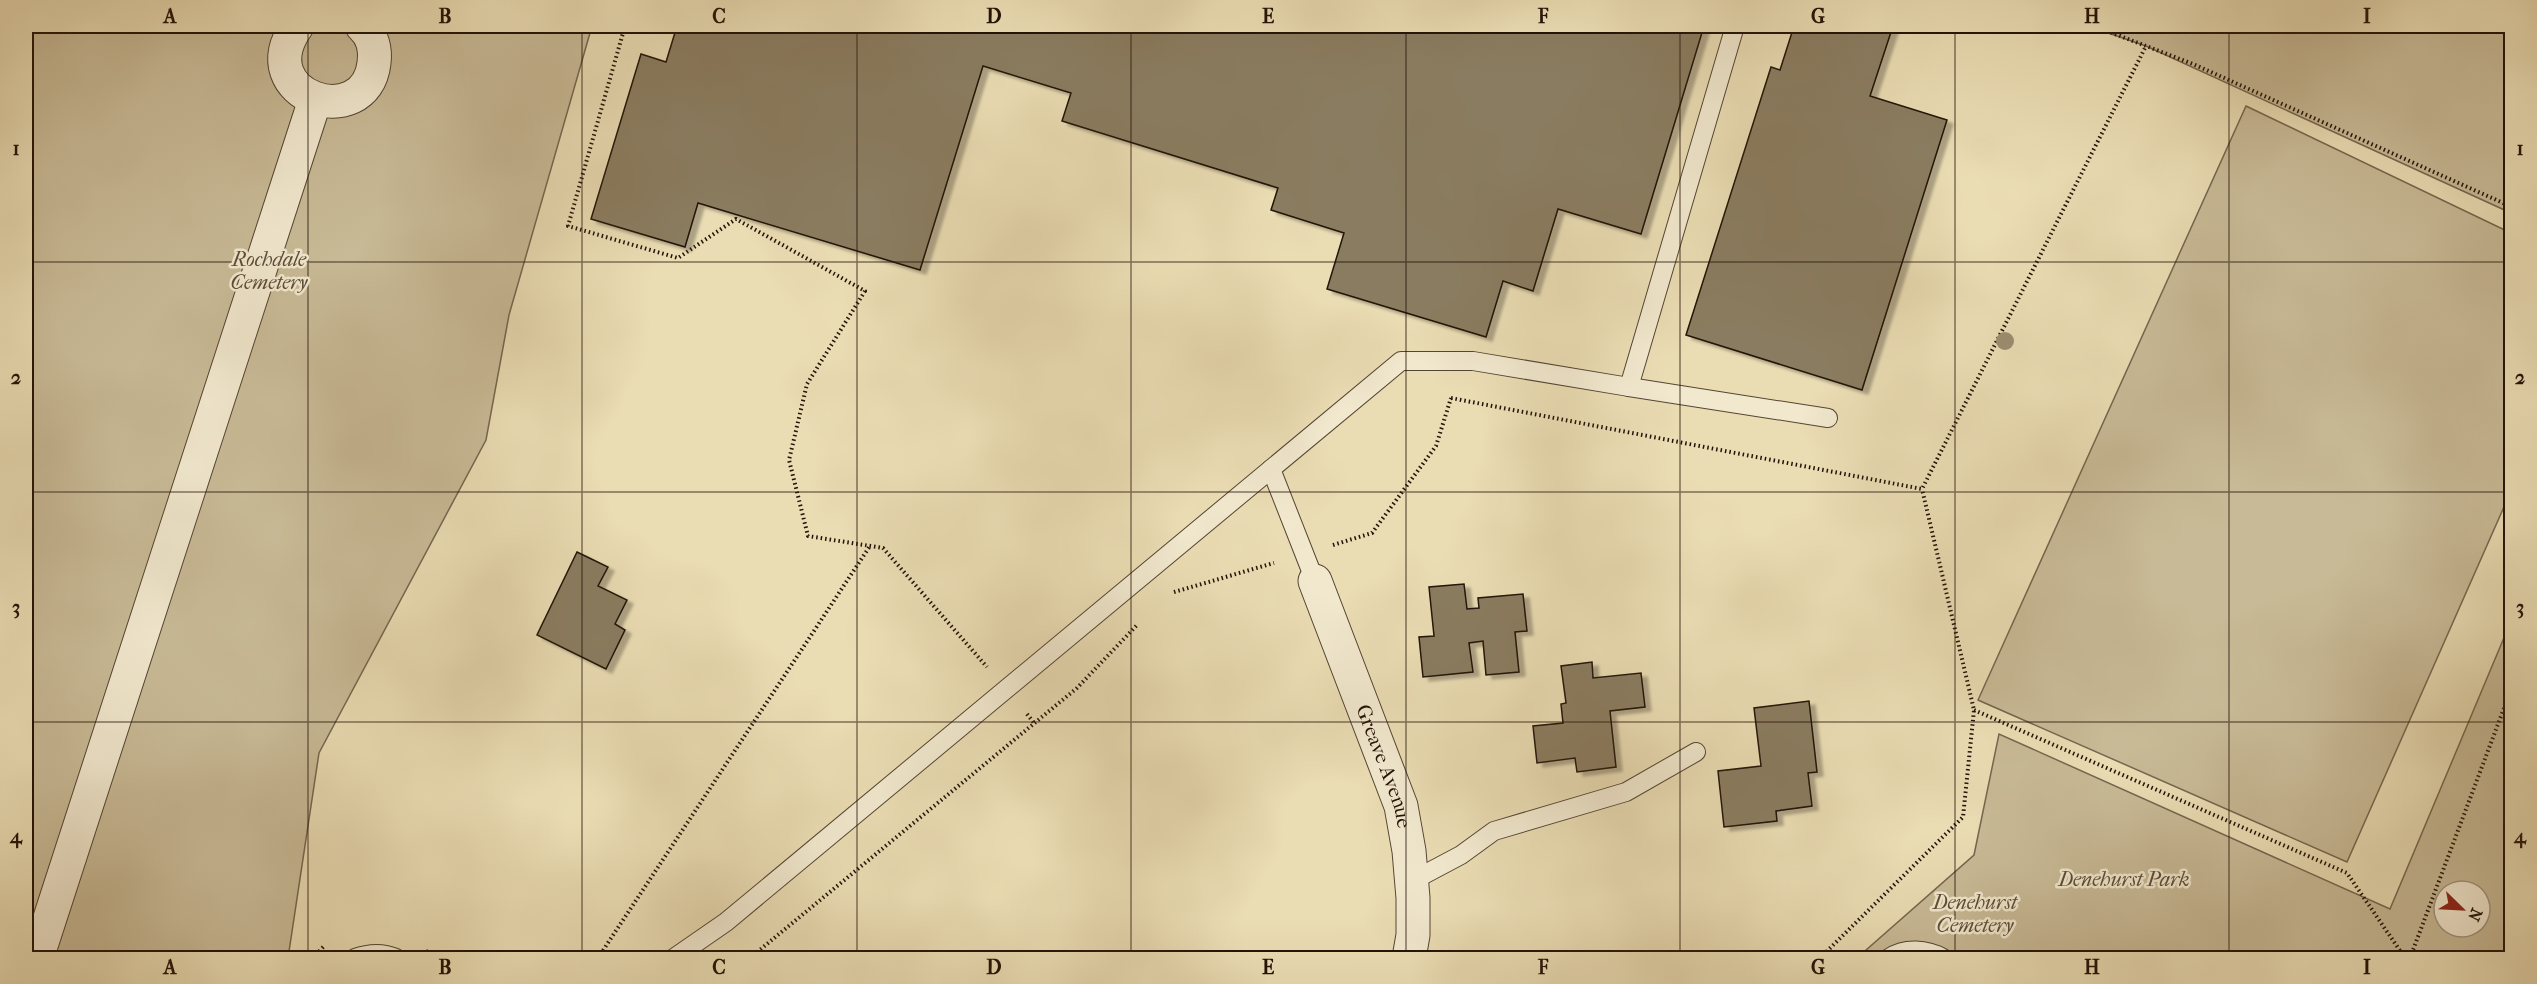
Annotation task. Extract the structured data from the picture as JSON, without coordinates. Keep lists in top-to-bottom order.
{
  "streets": {
    "street": ["Greave Avenue"]
  },
  "parks": ["Rochdale Cemetery", "Denehurst Park", "Denehurst Cemetery"],
  "north": "bottom right",
  "grid": {
    "columns": [
      "A",
      "B",
      "C",
      "D",
      "E",
      "F",
      "G",
      "H",
      "I"
    ],
    "rows": [
      "1",
      "2",
      "3",
      "4"
    ]
  }
}
